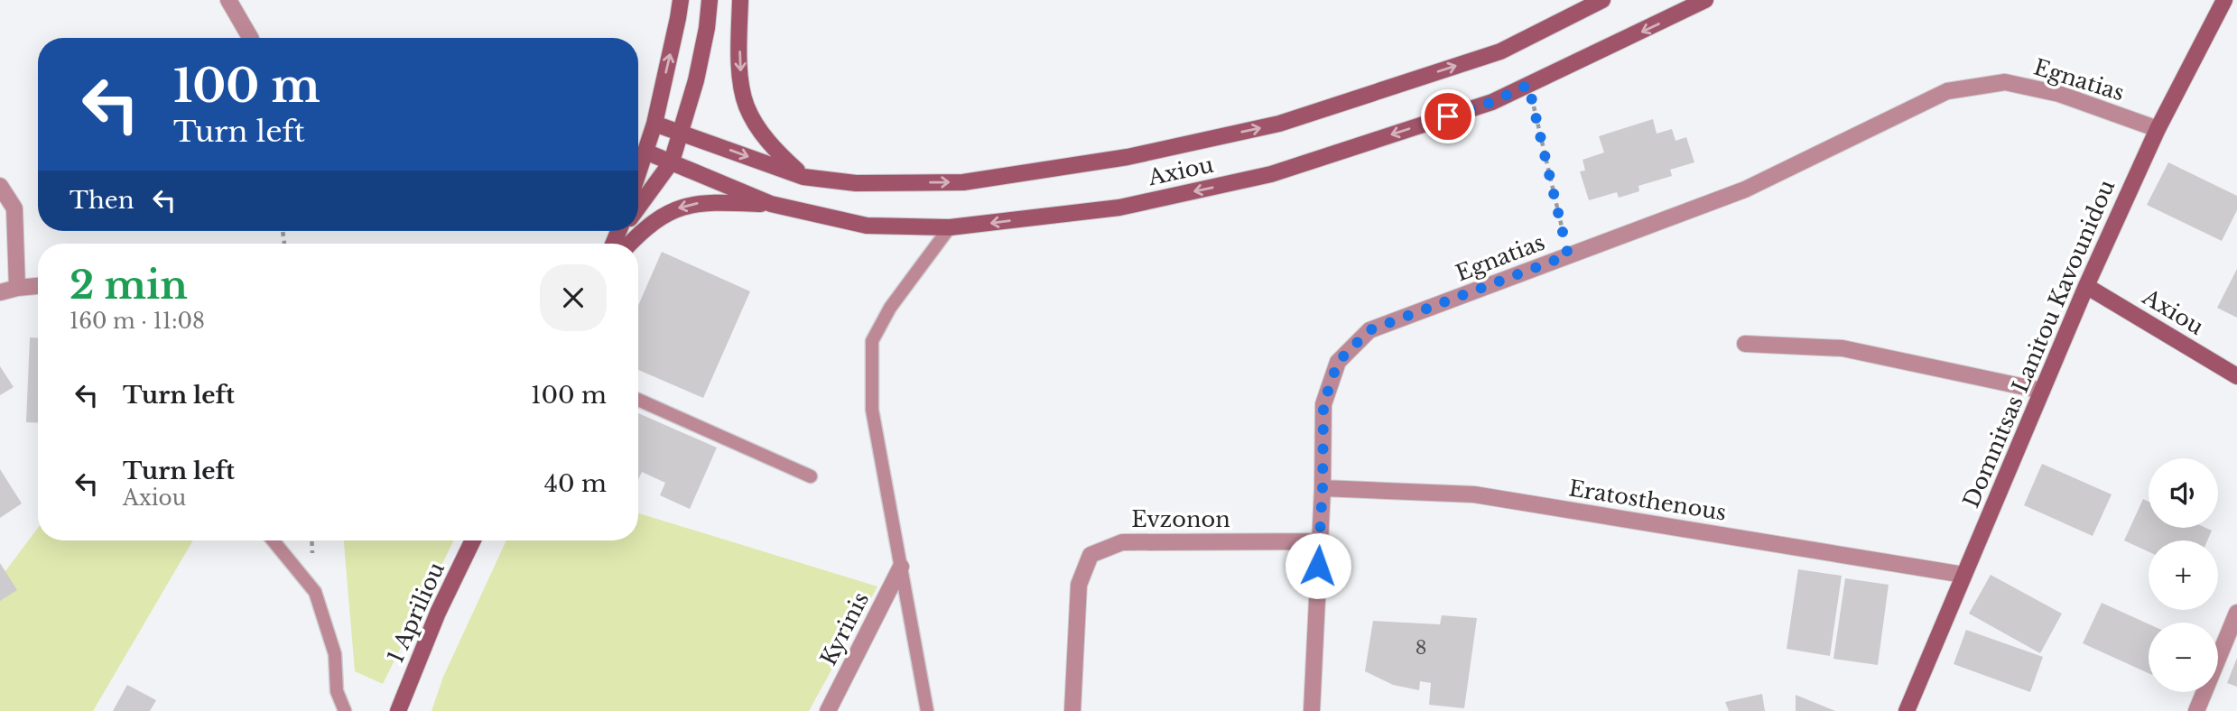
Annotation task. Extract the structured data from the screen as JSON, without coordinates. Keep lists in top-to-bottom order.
{
  "streets": {
    "street": [
      "Egnatias",
      "Axiou",
      "Domnitsas Lanitou Kavounidou",
      "Eratosthenous",
      "Evzonon",
      "1 Apriliou",
      "Kyrinis"
    ]
  },
  "crossings": [
    ["Egnatias", "Domnitsas Lanitou Kavounidou"],
    ["Egnatias", "Eratosthenous"],
    ["Egnatias", "Evzonon"],
    ["Axiou", "Domnitsas Lanitou Kavounidou"],
    ["Domnitsas Lanitou Kavounidou", "Eratosthenous"]
  ],
  "house_numbers": ["8"],
  "page": {
    "turn": ["100 m", "Turn left"],
    "then": "Then",
    "heading": ["2 min", "160 m · 11:08"],
    "list": [
      {
        "name": "Turn left",
        "value": "100 m"
      },
      {
        "name": "Turn left",
        "note": "Axiou",
        "value": "40 m"
      }
    ],
    "map_buttons": ["+", "−"]
  }
}
